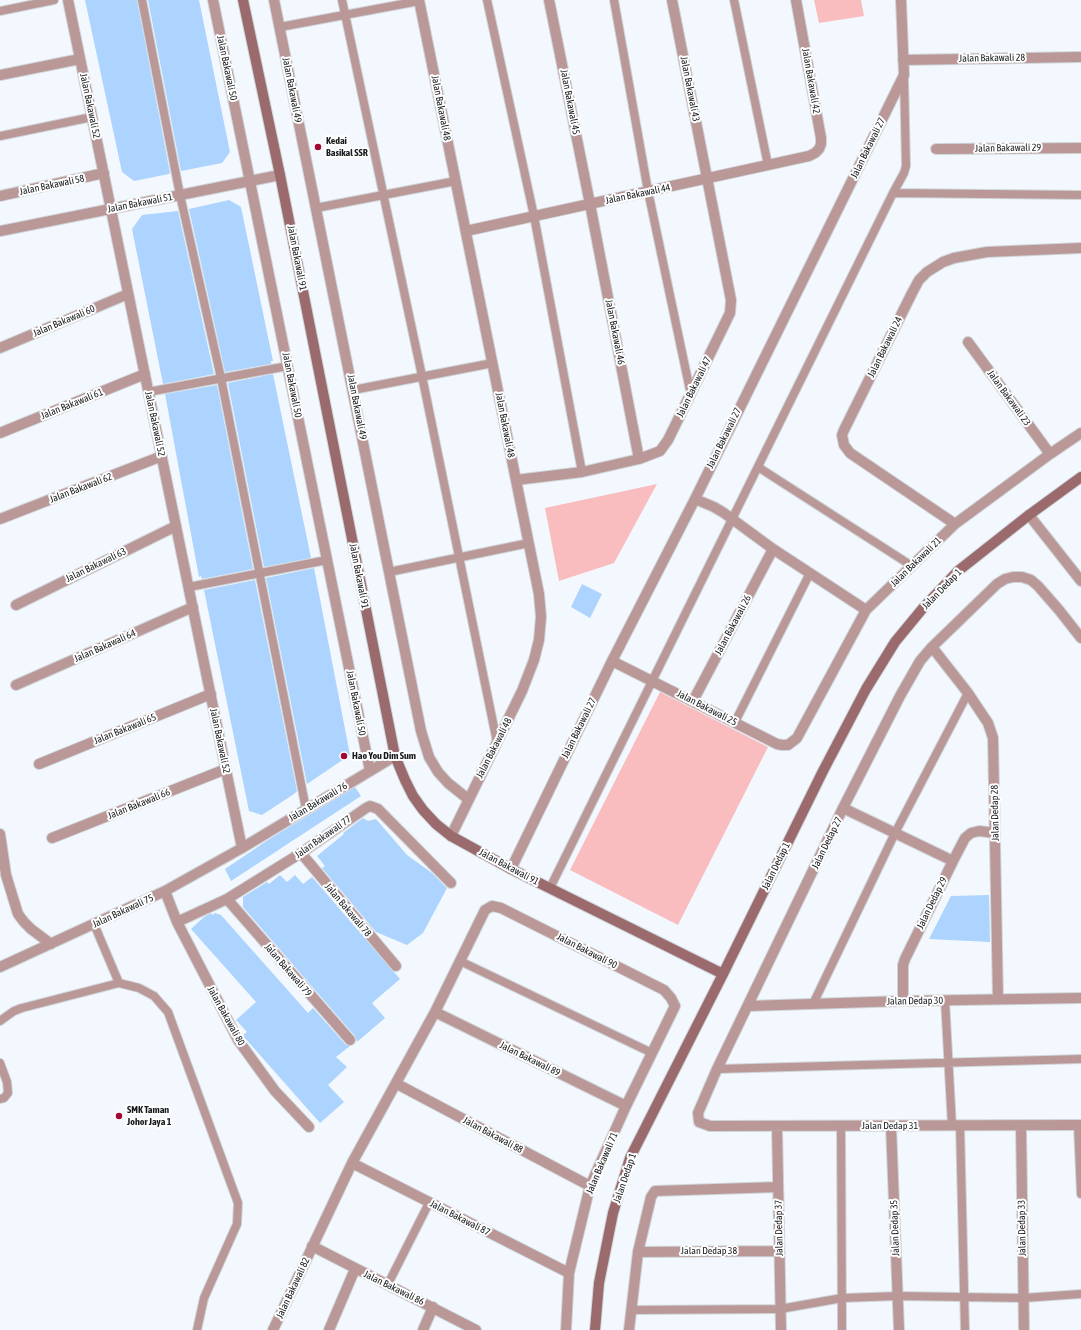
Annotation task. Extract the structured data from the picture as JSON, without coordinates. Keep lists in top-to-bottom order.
{
  "streets": {
    "main road": ["Jalan Bakawali 91", "Jalan Dedap 1"],
    "street": [
      "Jalan Bakawali 28",
      "Jalan Bakawali 50",
      "Jalan Bakawali 42",
      "Jalan Bakawali 43",
      "Jalan Bakawali 49",
      "Jalan Bakawali 45",
      "Jalan Bakawali 52",
      "Jalan Bakawali 48",
      "Jalan Bakawali 27",
      "Jalan Bakawali 29",
      "Jalan Bakawali 58",
      "Jalan Bakawali 44",
      "Jalan Bakawali 51",
      "Jalan Bakawali 60",
      "Jalan Bakawali 46",
      "Jalan Bakawali 24",
      "Jalan Bakawali 47",
      "Jalan Bakawali 23",
      "Jalan Bakawali 61",
      "Jalan Bakawali 62",
      "Jalan Bakawali 21",
      "Jalan Bakawali 63",
      "Jalan Bakawali 26",
      "Jalan Bakawali 64",
      "Jalan Bakawali 25",
      "Jalan Bakawali 65",
      "Jalan Bakawali 76",
      "Jalan Bakawali 66",
      "Jalan Dedap 28",
      "Jalan Bakawali 77",
      "Jalan Dedap 27",
      "Jalan Dedap 29",
      "Jalan Bakawali 78",
      "Jalan Bakawali 75",
      "Jalan Bakawali 90",
      "Jalan Bakawali 79",
      "Jalan Dedap 30",
      "Jalan Bakawali 80",
      "Jalan Bakawali 89",
      "Jalan Dedap 31",
      "Jalan Bakawali 88",
      "Jalan Bakawali 71",
      "Jalan Bakawali 87",
      "Jalan Dedap 37",
      "Jalan Dedap 35",
      "Jalan Dedap 33",
      "Jalan Dedap 38",
      "Jalan Bakawali 82",
      "Jalan Bakawali 86"
    ]
  },
  "crossings": [
    ["Jalan Bakawali 50", "Jalan Bakawali 51"],
    ["Jalan Bakawali 50", "Jalan Bakawali 76"],
    ["Jalan Bakawali 42", "Jalan Bakawali 44"],
    ["Jalan Bakawali 43", "Jalan Bakawali 44"],
    ["Jalan Bakawali 43", "Jalan Bakawali 47"],
    ["Jalan Bakawali 49", "Jalan Bakawali 48"],
    ["Jalan Bakawali 45", "Jalan Bakawali 44"],
    ["Jalan Bakawali 45", "Jalan Bakawali 46"],
    ["Jalan Bakawali 52", "Jalan Bakawali 58"],
    ["Jalan Bakawali 52", "Jalan Bakawali 51"],
    ["Jalan Bakawali 52", "Jalan Bakawali 60"],
    ["Jalan Bakawali 52", "Jalan Bakawali 61"],
    ["Jalan Bakawali 52", "Jalan Bakawali 62"],
    ["Jalan Bakawali 52", "Jalan Bakawali 63"],
    ["Jalan Bakawali 52", "Jalan Bakawali 64"],
    ["Jalan Bakawali 52", "Jalan Bakawali 65"],
    ["Jalan Bakawali 52", "Jalan Bakawali 76"],
    ["Jalan Bakawali 52", "Jalan Bakawali 66"],
    ["Jalan Bakawali 52", "Jalan Bakawali 75"],
    ["Jalan Bakawali 48", "Jalan Bakawali 44"],
    ["Jalan Bakawali 48", "Jalan Bakawali 91"],
    ["Jalan Bakawali 48", "Jalan Bakawali 47"],
    ["Jalan Bakawali 27", "Jalan Bakawali 91"],
    ["Jalan Bakawali 27", "Jalan Bakawali 25"],
    ["Jalan Bakawali 44", "Jalan Bakawali 46"],
    ["Jalan Bakawali 44", "Jalan Bakawali 47"],
    ["Jalan Bakawali 51", "Jalan Bakawali 91"],
    ["Jalan Bakawali 91", "Jalan Dedap 1"],
    ["Jalan Bakawali 91", "Jalan Bakawali 76"],
    ["Jalan Bakawali 46", "Jalan Bakawali 47"],
    ["Jalan Bakawali 24", "Jalan Bakawali 21"],
    ["Jalan Bakawali 23", "Jalan Bakawali 21"],
    ["Jalan Bakawali 21", "Jalan Bakawali 25"],
    ["Jalan Bakawali 26", "Jalan Bakawali 25"],
    ["Jalan Bakawali 76", "Jalan Bakawali 75"],
    ["Jalan Dedap 28", "Jalan Dedap 27"],
    ["Jalan Dedap 28", "Jalan Dedap 29"],
    ["Jalan Dedap 28", "Jalan Dedap 30"],
    ["Jalan Bakawali 77", "Jalan Bakawali 78"],
    ["Jalan Bakawali 77", "Jalan Bakawali 79"],
    ["Jalan Bakawali 77", "Jalan Bakawali 80"],
    ["Jalan Dedap 27", "Jalan Dedap 30"],
    ["Jalan Dedap 27", "Jalan Dedap 31"],
    ["Jalan Dedap 29", "Jalan Dedap 30"],
    ["Jalan Bakawali 75", "Jalan Bakawali 80"],
    ["Jalan Bakawali 90", "Jalan Bakawali 71"],
    ["Jalan Bakawali 90", "Jalan Bakawali 82"],
    ["Jalan Bakawali 89", "Jalan Bakawali 71"],
    ["Jalan Bakawali 89", "Jalan Bakawali 82"],
    ["Jalan Dedap 31", "Jalan Dedap 37"],
    ["Jalan Dedap 31", "Jalan Dedap 35"],
    ["Jalan Dedap 31", "Jalan Dedap 33"],
    ["Jalan Bakawali 88", "Jalan Bakawali 71"],
    ["Jalan Bakawali 88", "Jalan Bakawali 82"],
    ["Jalan Bakawali 71", "Jalan Bakawali 87"],
    ["Jalan Bakawali 87", "Jalan Bakawali 82"],
    ["Jalan Dedap 37", "Jalan Dedap 38"],
    ["Jalan Bakawali 82", "Jalan Bakawali 86"]
  ],
  "places": ["Kedai Basikal SSR", "Hao You Dim Sum", "SMK Taman Johor Jaya 1"]
}
